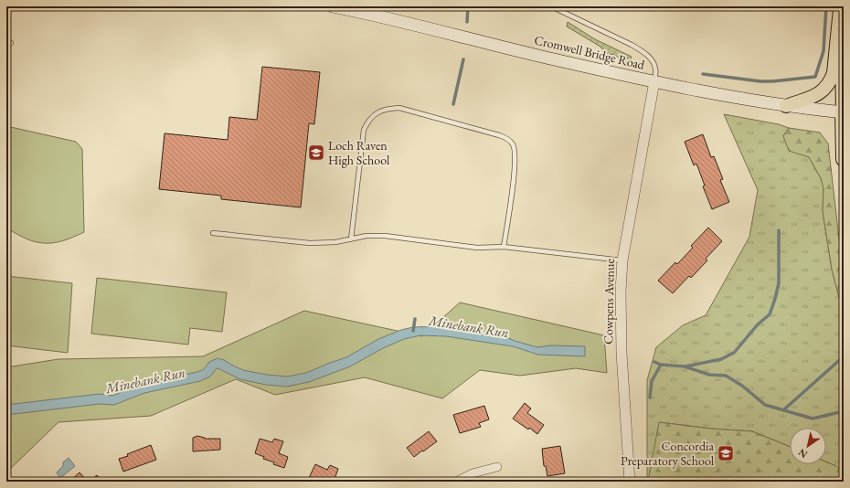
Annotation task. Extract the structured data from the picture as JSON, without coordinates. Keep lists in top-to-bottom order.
{
  "streets": {
    "main road": ["Cromwell Bridge Road"],
    "street": ["Cowpens Avenue"]
  },
  "crossings": [
    ["Cromwell Bridge Road", "Cowpens Avenue"]
  ],
  "water": ["Minebank Run"],
  "places": {
    "school or university": ["Loch Raven High School", "Concordia Preparatory School"]
  },
  "north": "bottom left"
}
